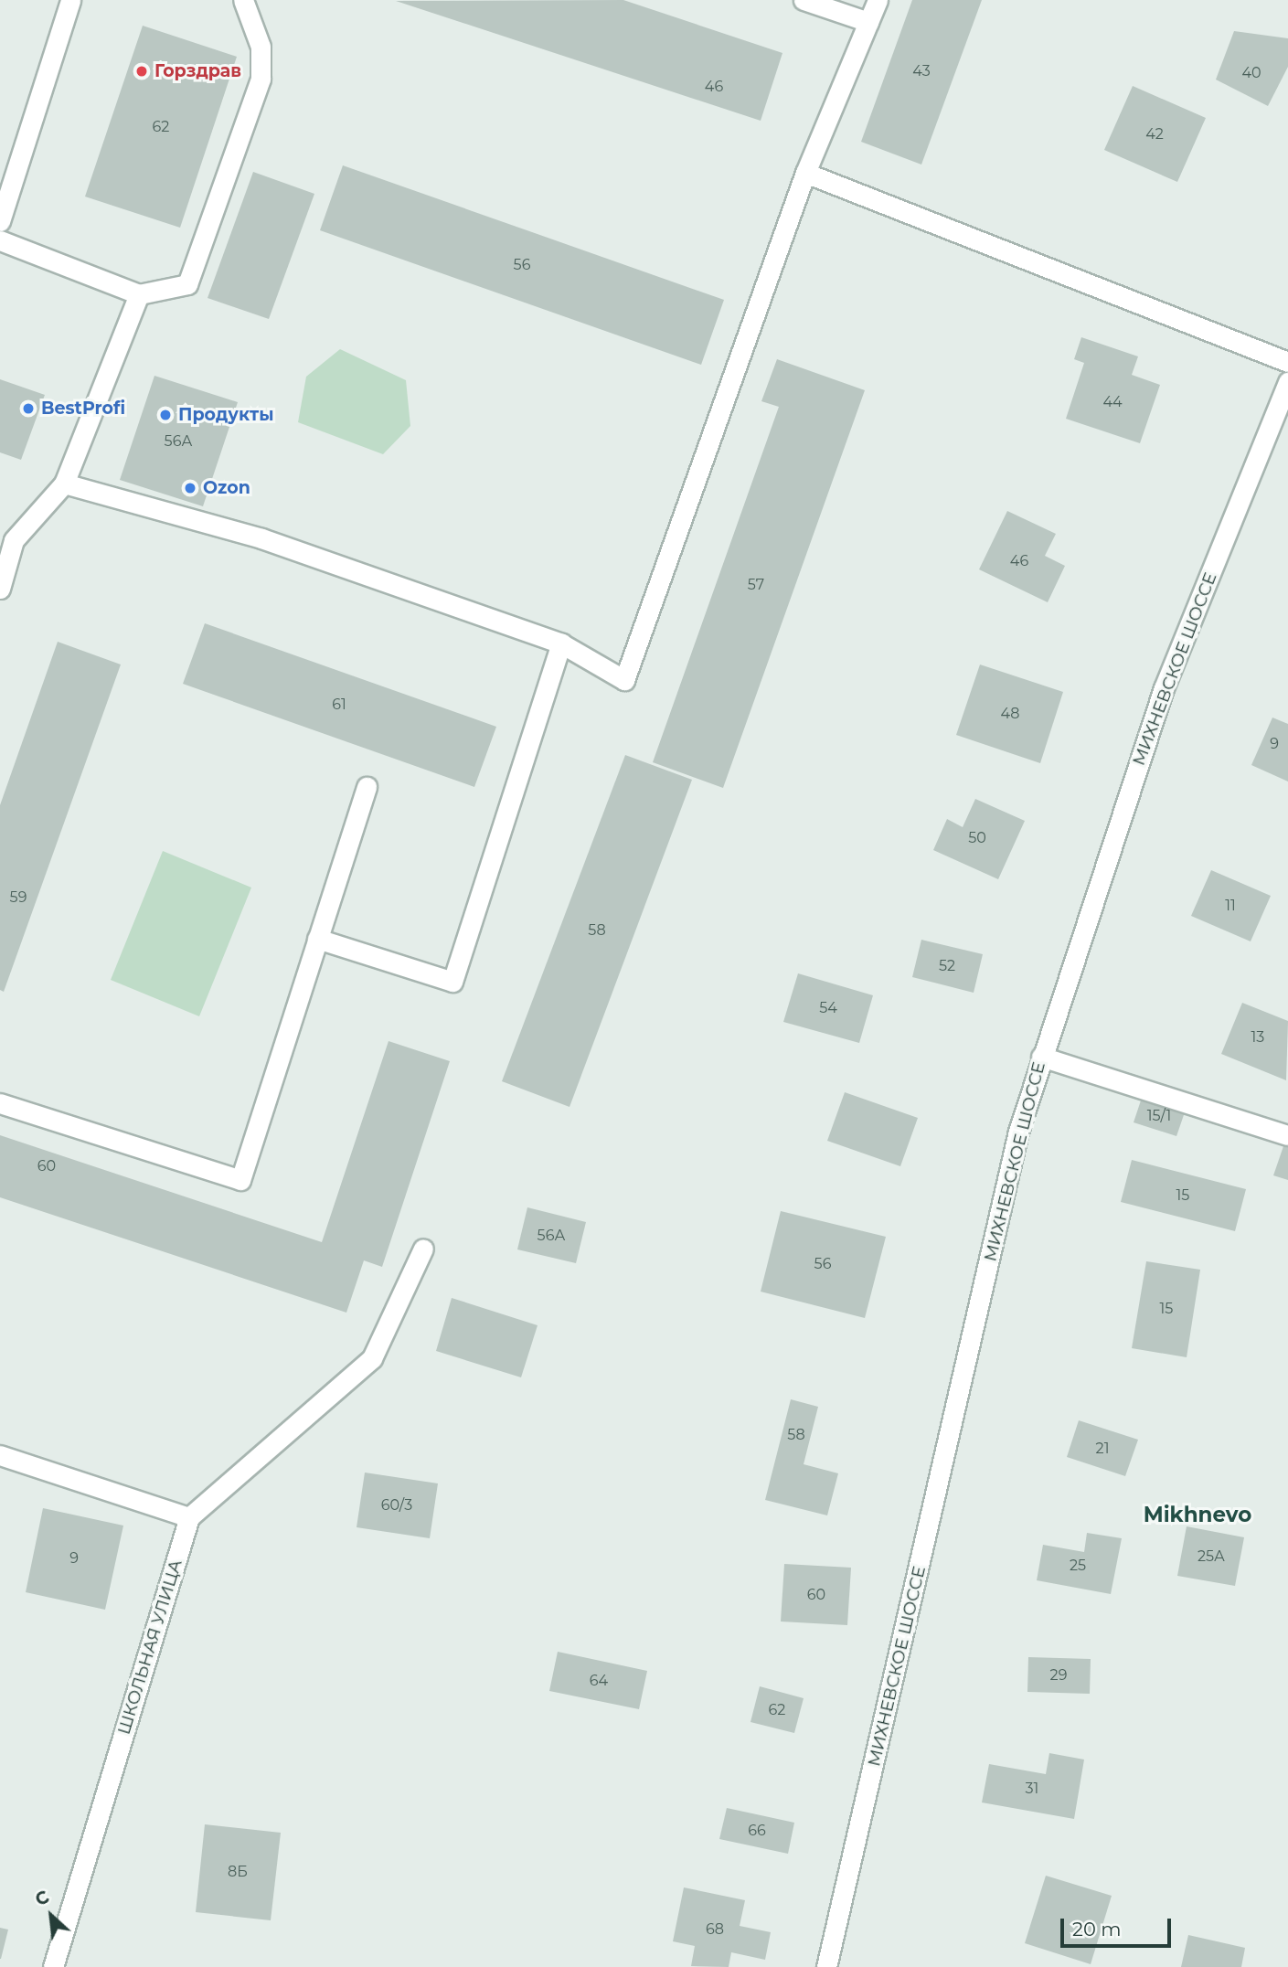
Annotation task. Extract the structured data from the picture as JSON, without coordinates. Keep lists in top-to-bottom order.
{
  "streets": {
    "street": ["МИХНЕВСКОЕ ШОССЕ", "ШКОЛЬНАЯ УЛИЦА"]
  },
  "districts": ["Mikhnevo"],
  "places": [
    "Горздрав",
    "BestProfi",
    "Продукты",
    "Ozon"
  ],
  "house_numbers": [
    "43",
    "40",
    "46",
    "62",
    "42",
    "56",
    "44",
    "56А",
    "46",
    "57",
    "61",
    "48",
    "9",
    "50",
    "59",
    "11",
    "58",
    "52",
    "54",
    "13",
    "15/1",
    "60",
    "15",
    "56А",
    "56",
    "15",
    "58",
    "21",
    "60/3",
    "25А",
    "9",
    "25",
    "60",
    "29",
    "64",
    "62",
    "31",
    "66",
    "8Б",
    "68"
  ],
  "scale_bar": "20 m",
  "north": "top left"
}
